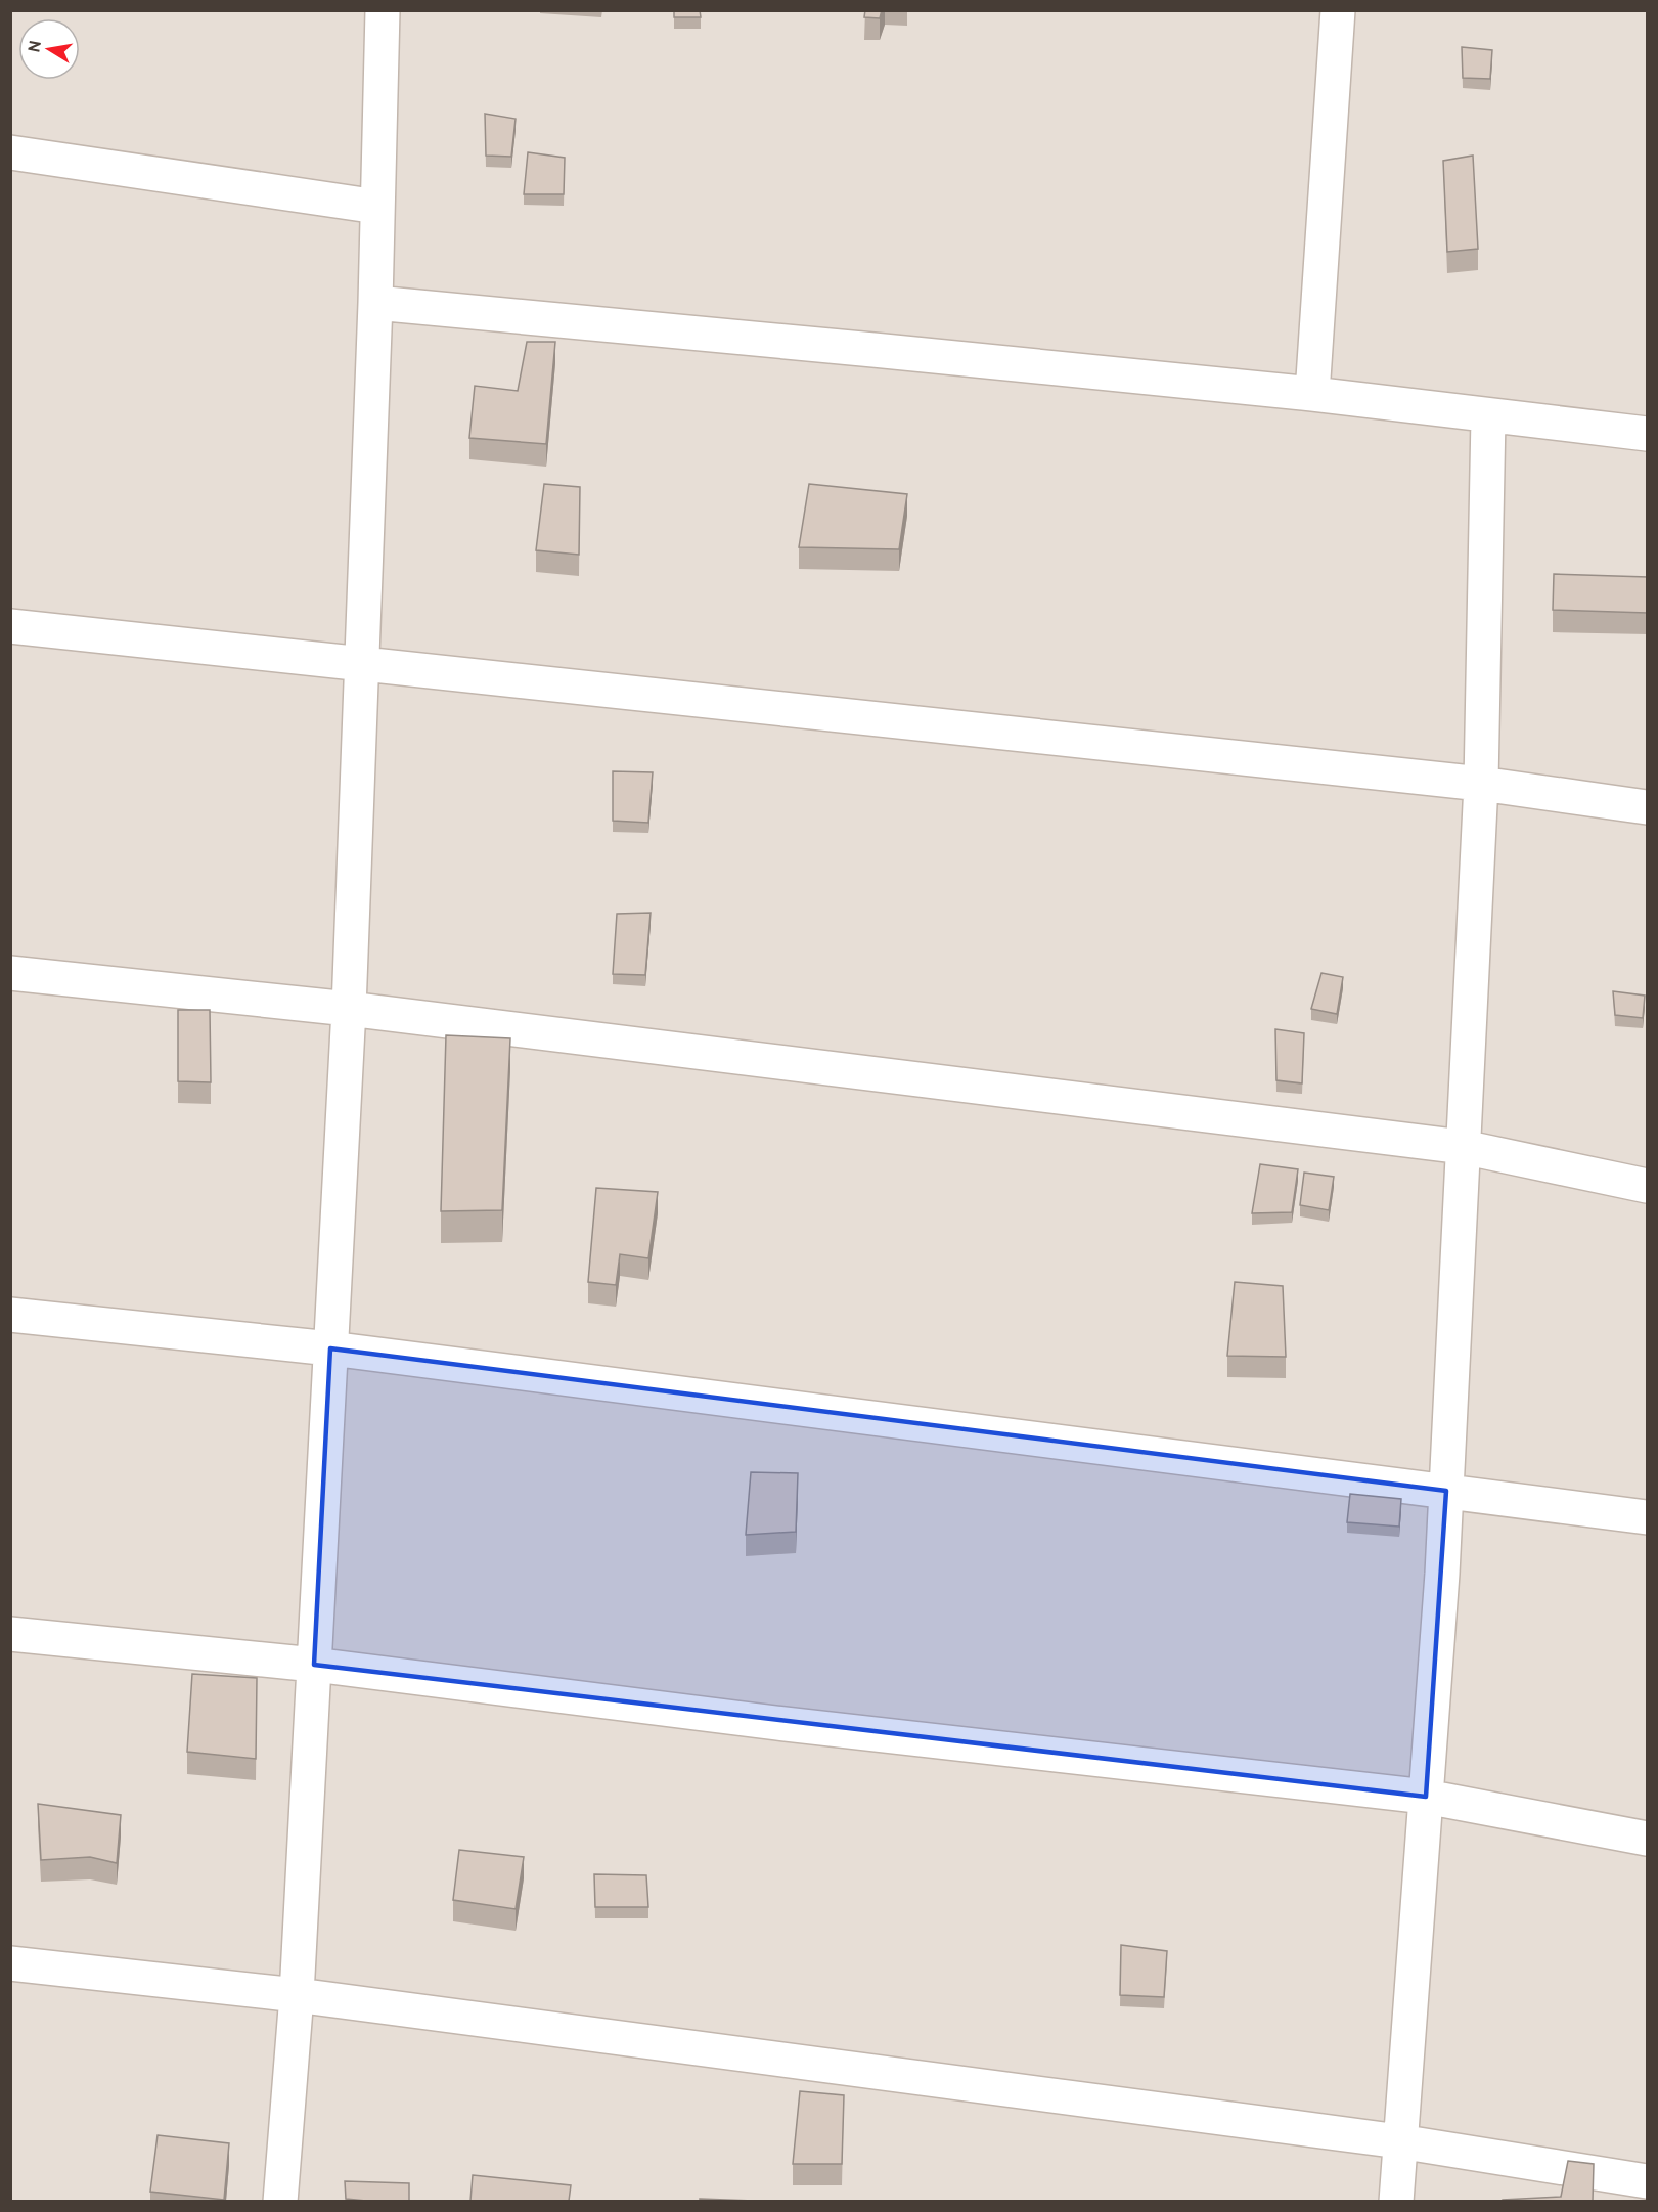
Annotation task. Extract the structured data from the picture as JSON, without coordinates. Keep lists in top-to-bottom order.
{
  "north": "left"
}
